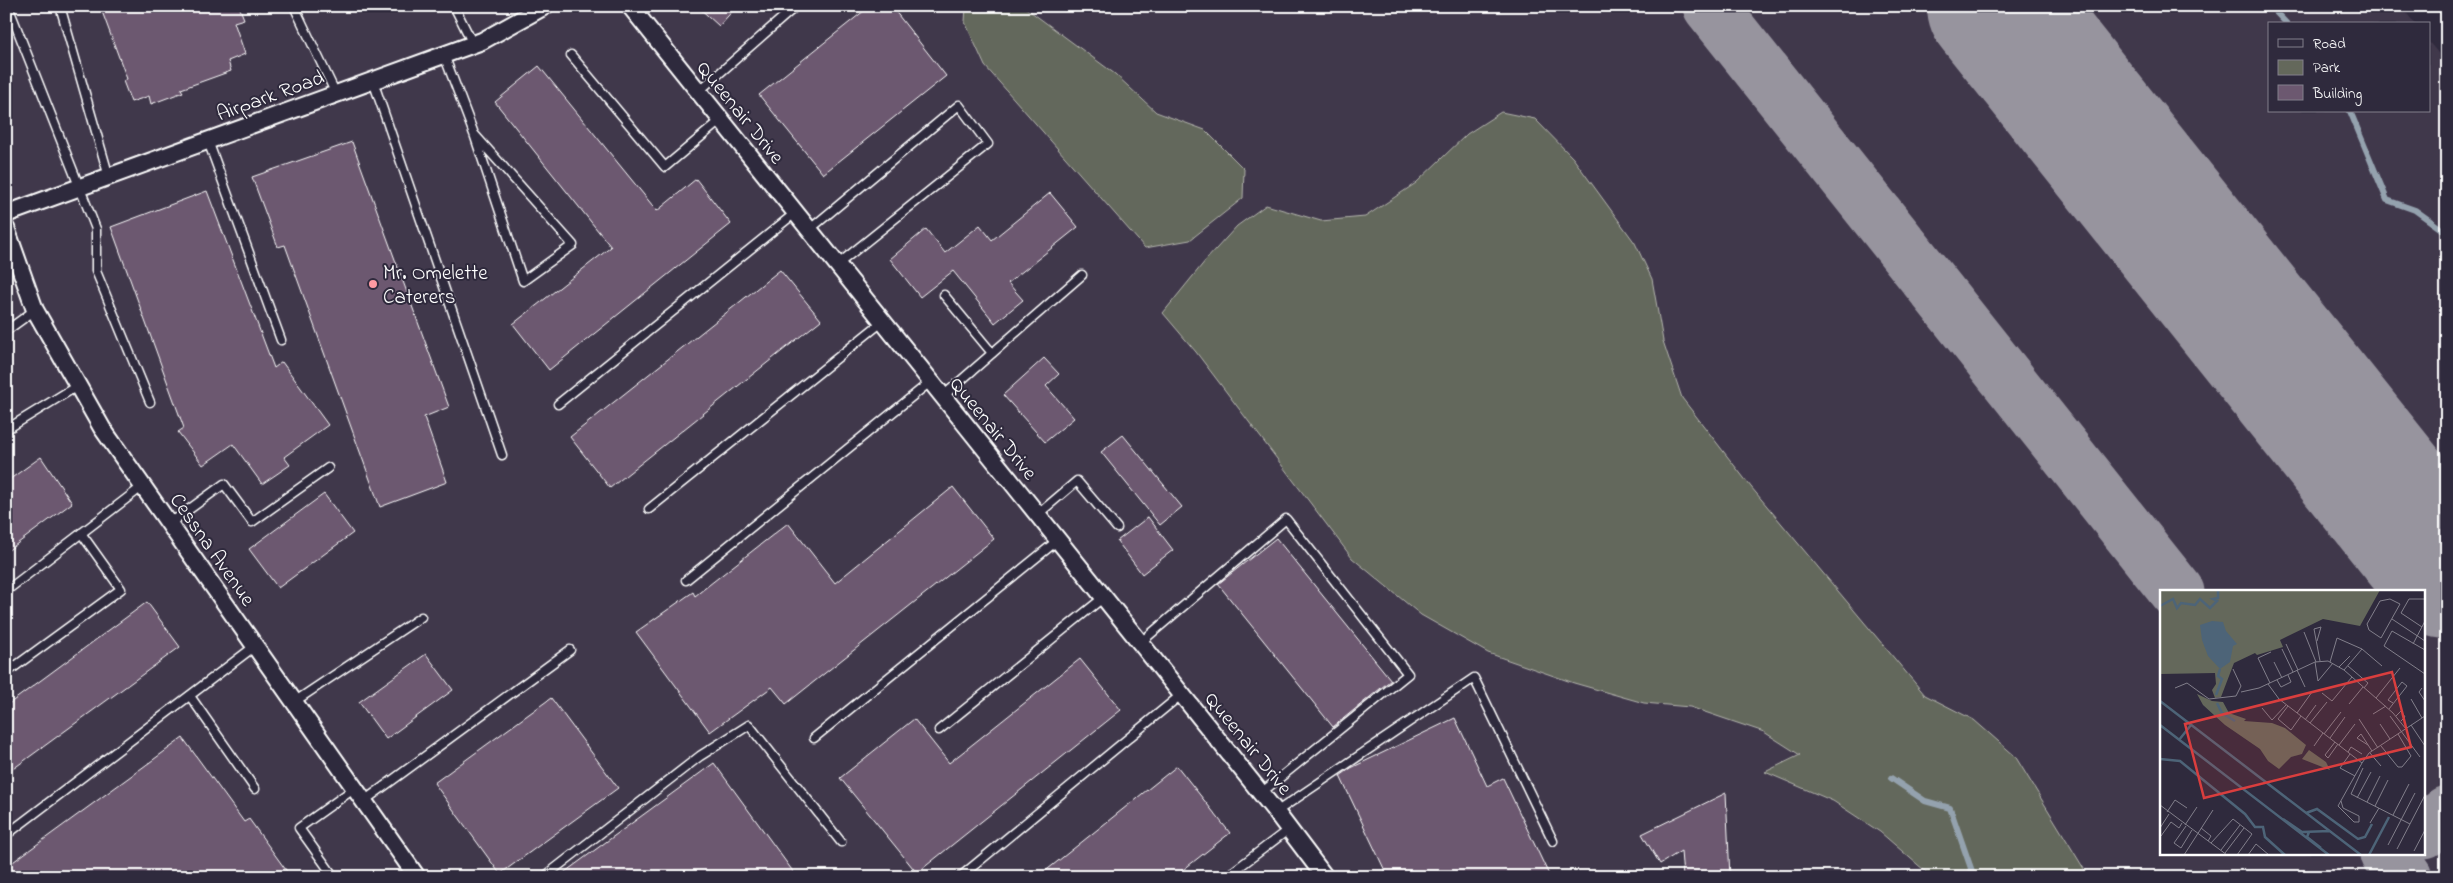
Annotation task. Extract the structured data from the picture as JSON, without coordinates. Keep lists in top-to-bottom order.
{
  "streets": {
    "street": ["Airpark Road", "Queenair Drive", "Cessna Avenue"]
  },
  "places": ["Mr. Omelette Caterers"],
  "legend": ["Road", "Park", "Building"]
}
